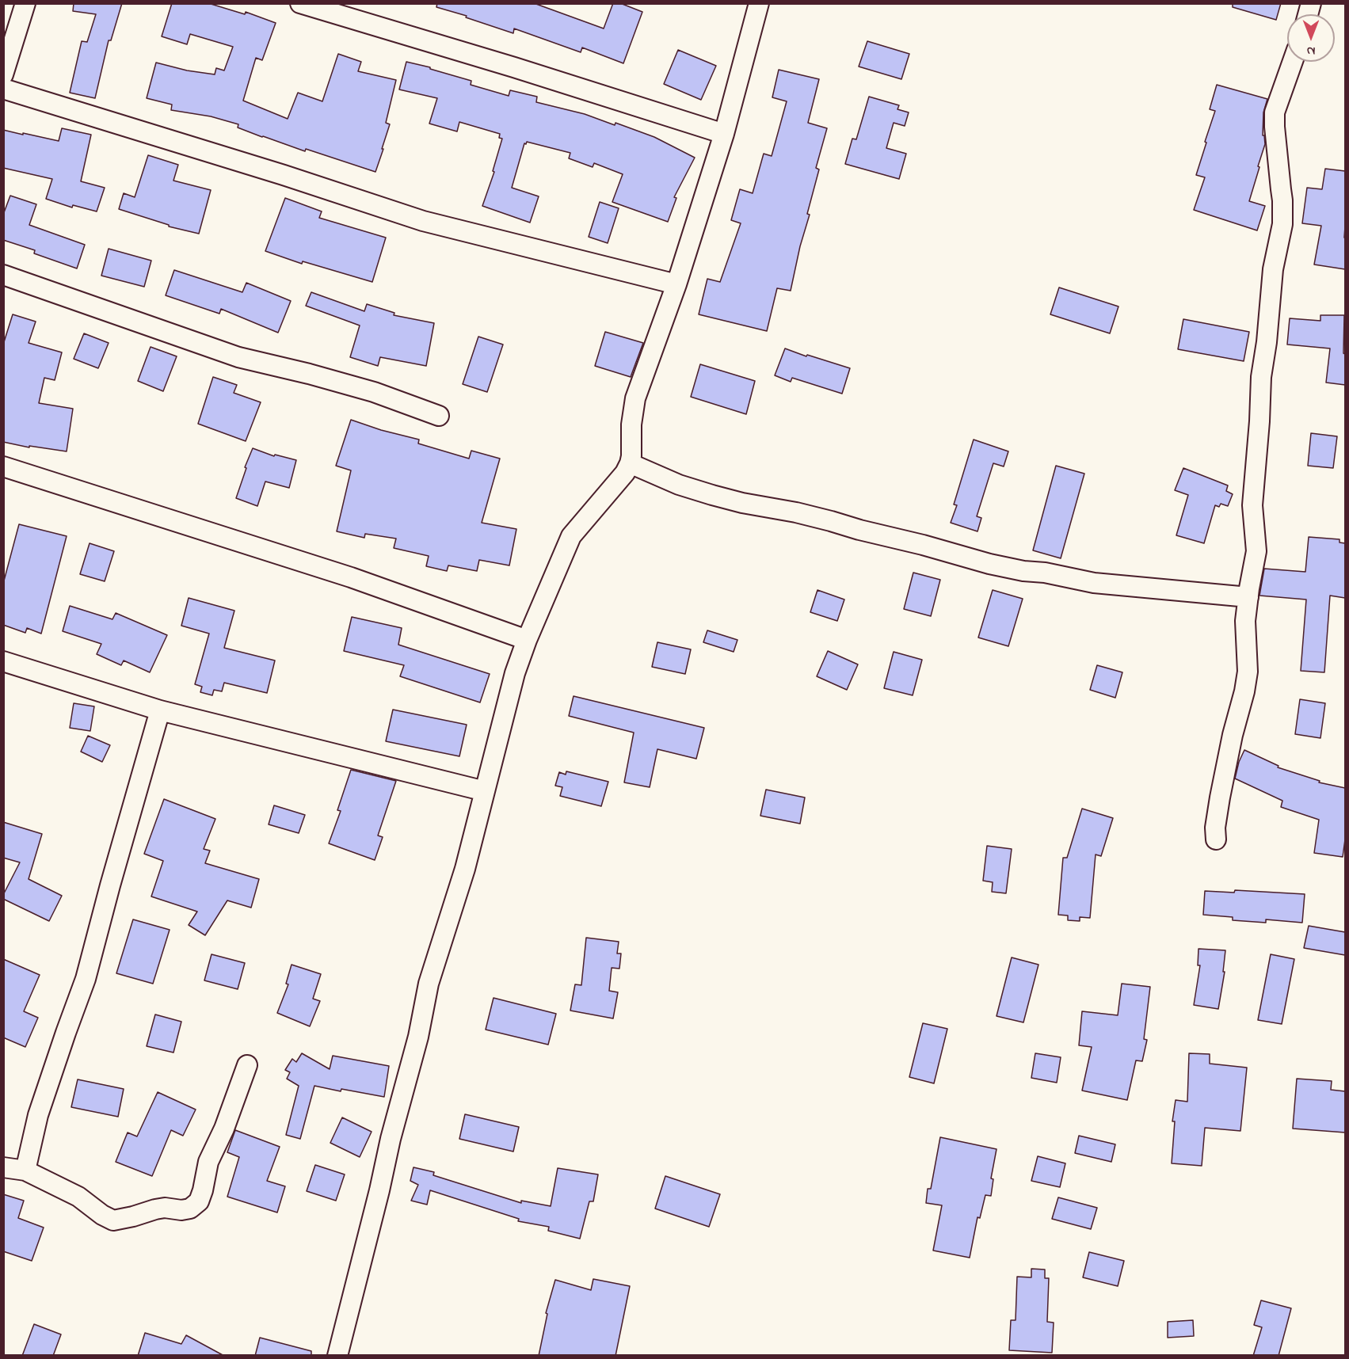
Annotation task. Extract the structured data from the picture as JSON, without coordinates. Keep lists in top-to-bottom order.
{
  "north": "bottom"
}
